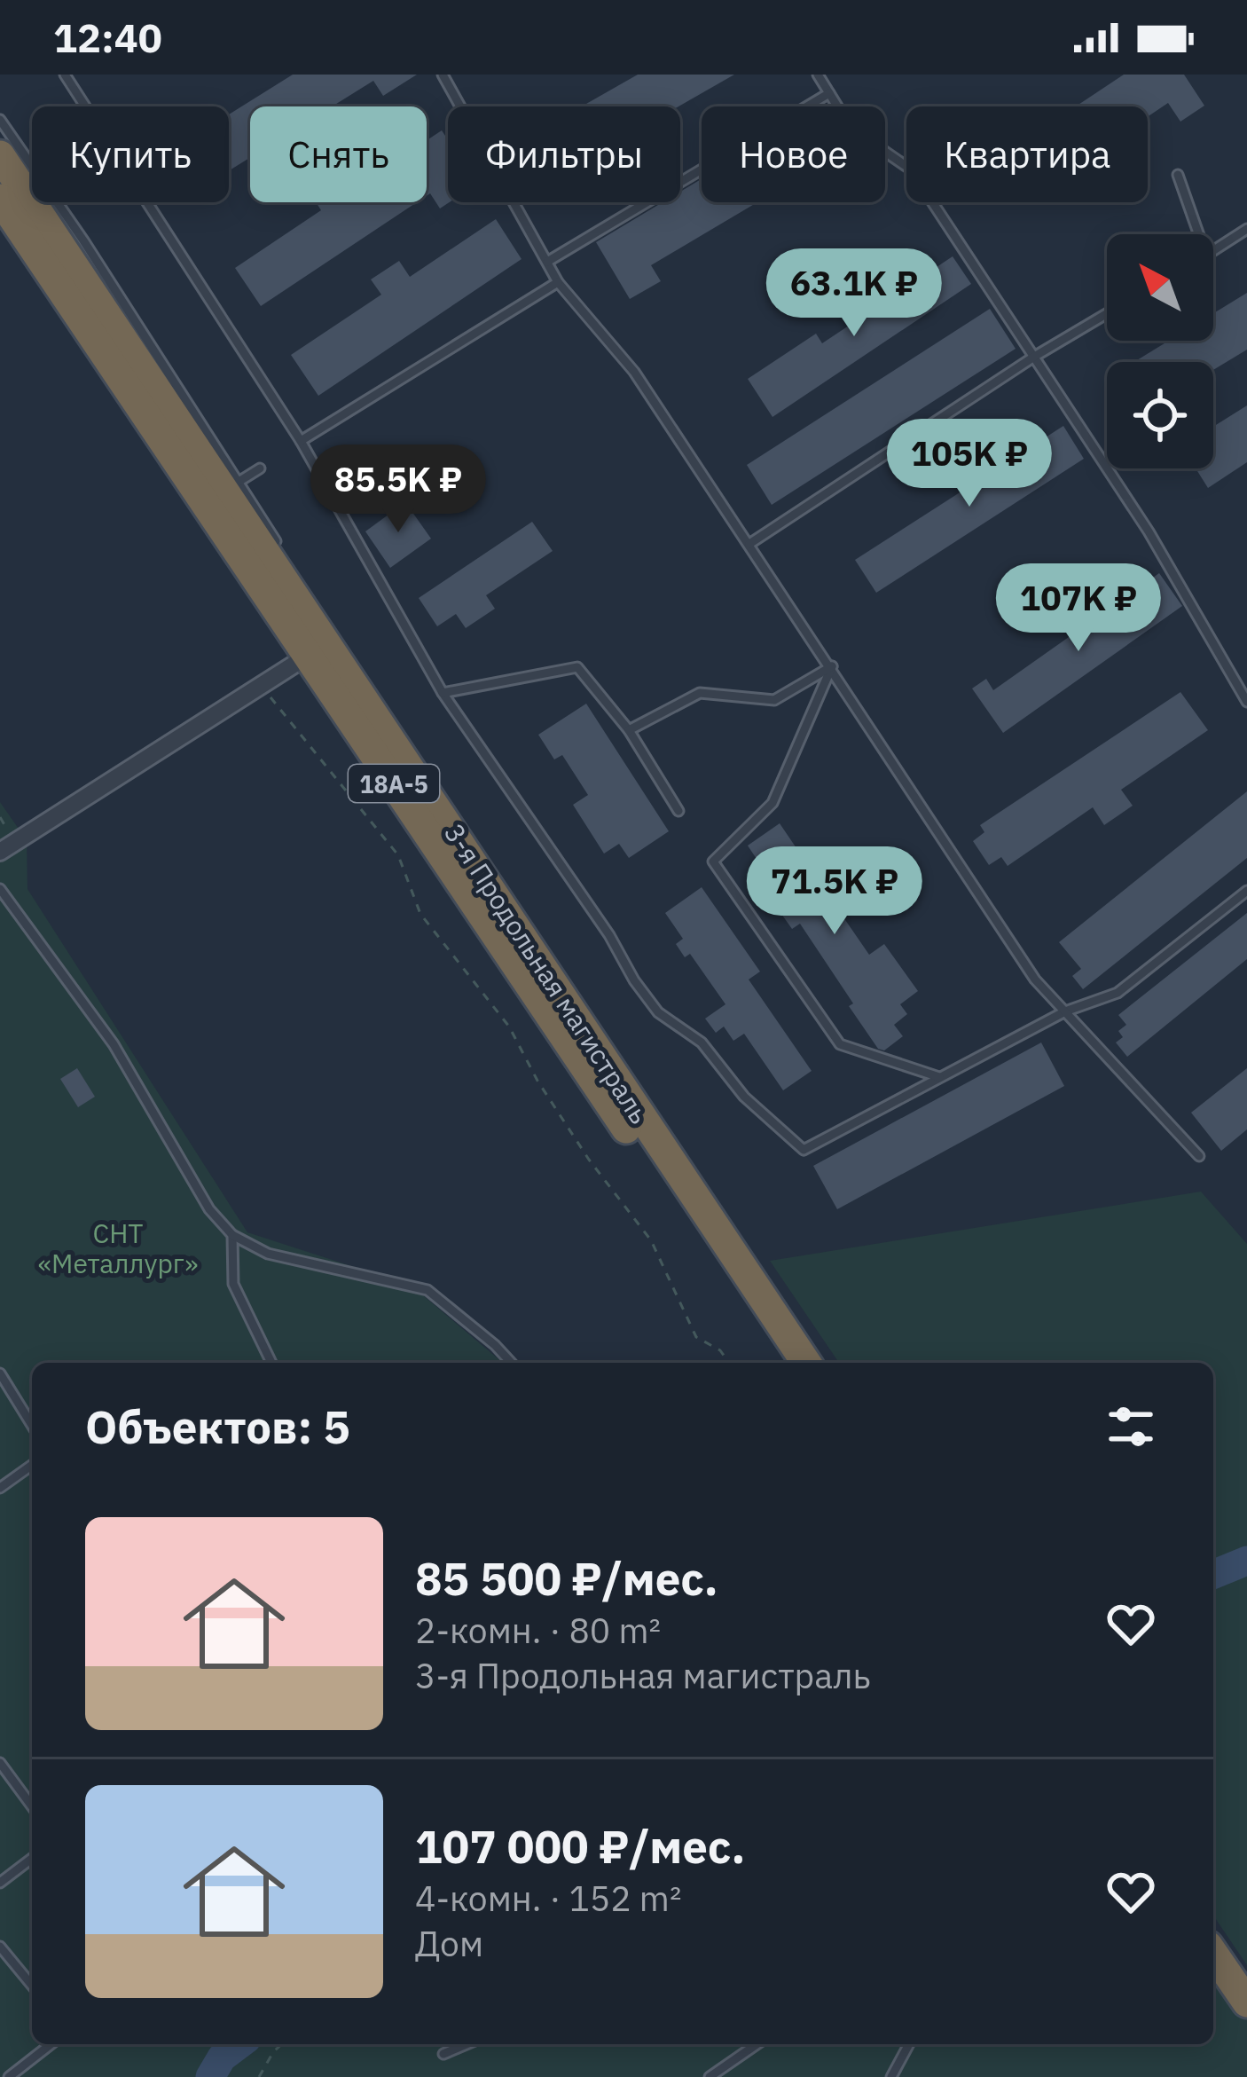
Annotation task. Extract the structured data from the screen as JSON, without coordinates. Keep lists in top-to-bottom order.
{
  "streets": {
    "highway": ["18А-5", "3-я Продольная магистраль"]
  },
  "parks": ["СНТ «Металлург»"],
  "north": "top left",
  "page": {
    "status": "12:40",
    "chip": [
      "Купить",
      "Снять",
      "Фильтры",
      "Новое",
      "Квартира"
    ],
    "price": [
      "63.1K ₽",
      "105K ₽",
      "85.5K ₽",
      "107K ₽",
      "71.5K ₽"
    ],
    "heading": "Объектов: 5",
    "list": [
      {
        "name": "85 500 ₽/мес.",
        "note": "2-комн. · 80 m² · 3-я Продольная магистраль"
      },
      {
        "name": "107 000 ₽/мес.",
        "note": "4-комн. · 152 m² · Дом"
      }
    ]
  }
}
